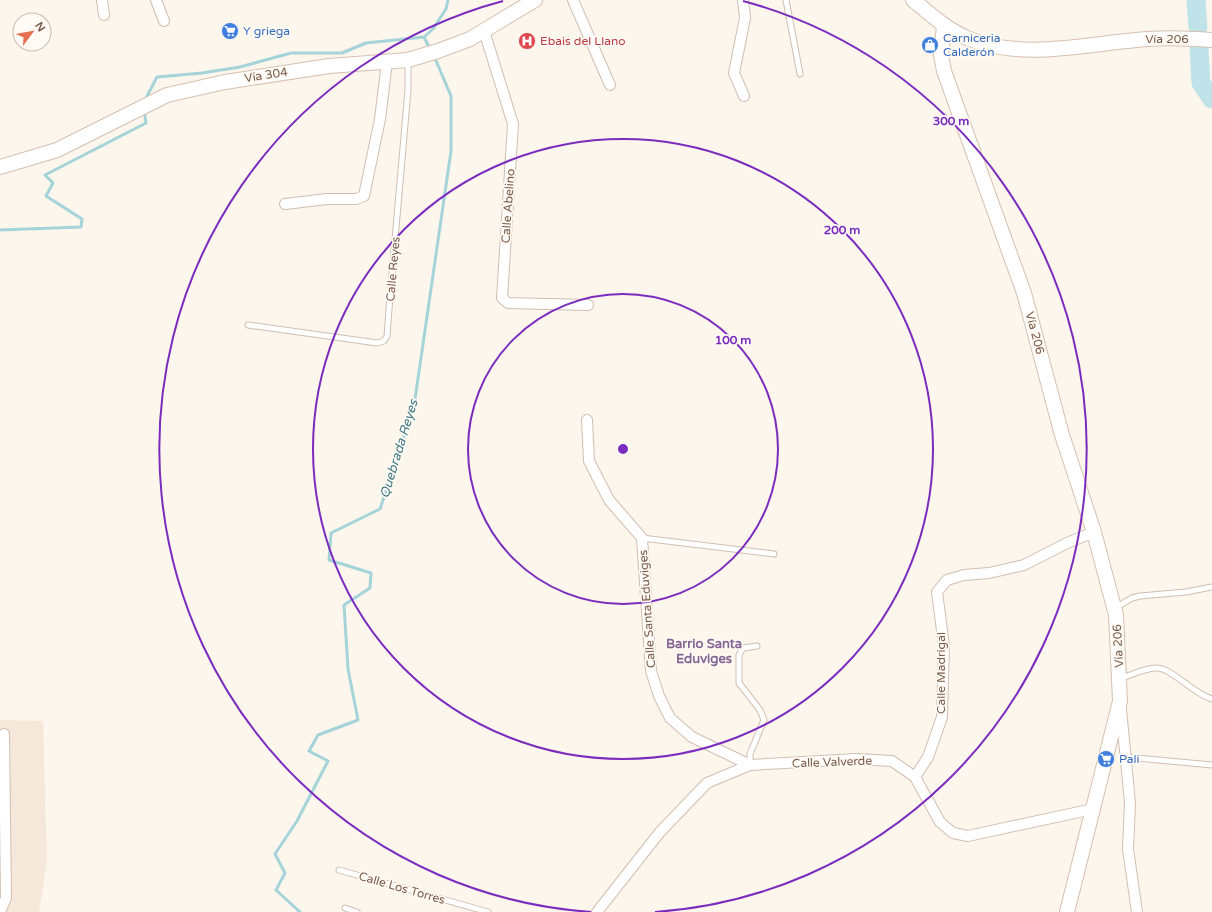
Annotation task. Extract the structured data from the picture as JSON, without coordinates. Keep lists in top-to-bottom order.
{
  "streets": {
    "main road": ["Vía 206", "Vía 304"],
    "street": [
      "Calle Abelino",
      "Calle Santa Eduviges",
      "Calle Madrigal",
      "Calle Valverde"
    ],
    "lane": ["Calle Reyes", "Calle Los Torres"]
  },
  "crossings": [
    ["Vía 206", "Calle Madrigal"],
    ["Vía 206", "Calle Valverde"],
    ["Vía 304", "Calle Abelino"],
    ["Vía 304", "Calle Reyes"],
    ["Calle Santa Eduviges", "Calle Valverde"],
    ["Calle Madrigal", "Calle Valverde"]
  ],
  "districts": ["Barrio Santa Eduviges"],
  "water": ["Quebrada Reyes"],
  "places": {
    "supermarket": ["Y griega", "Pali"],
    "hospital": ["Ebais del Llano"],
    "shop": ["Carniceria Calderón"]
  },
  "north": "top right",
  "rings": ["300 m", "200 m", "100 m"]
}
